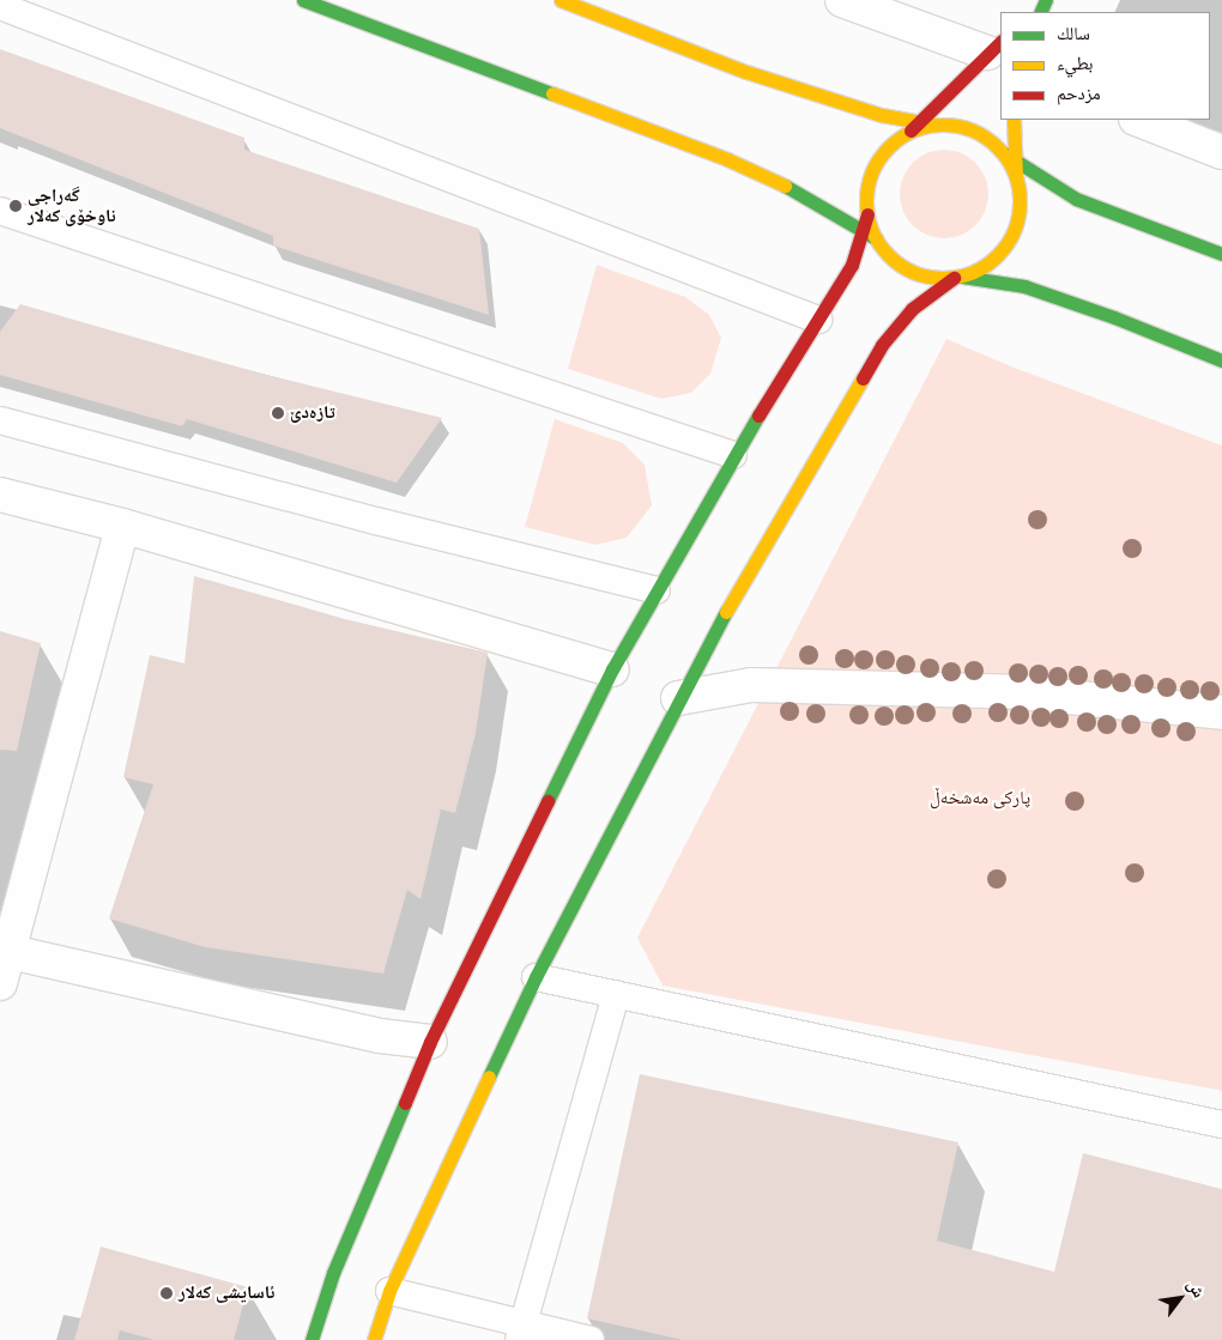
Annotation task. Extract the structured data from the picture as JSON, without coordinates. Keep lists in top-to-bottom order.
{
  "parks": ["پارکی مەشخەڵ"],
  "places": ["گەراجی ناوخۆی کەلار", "تازەدێ", "ئاسایشی کەلار"],
  "legend": ["سالك", "بطيء", "مزدحم"],
  "north": "top right"
}
